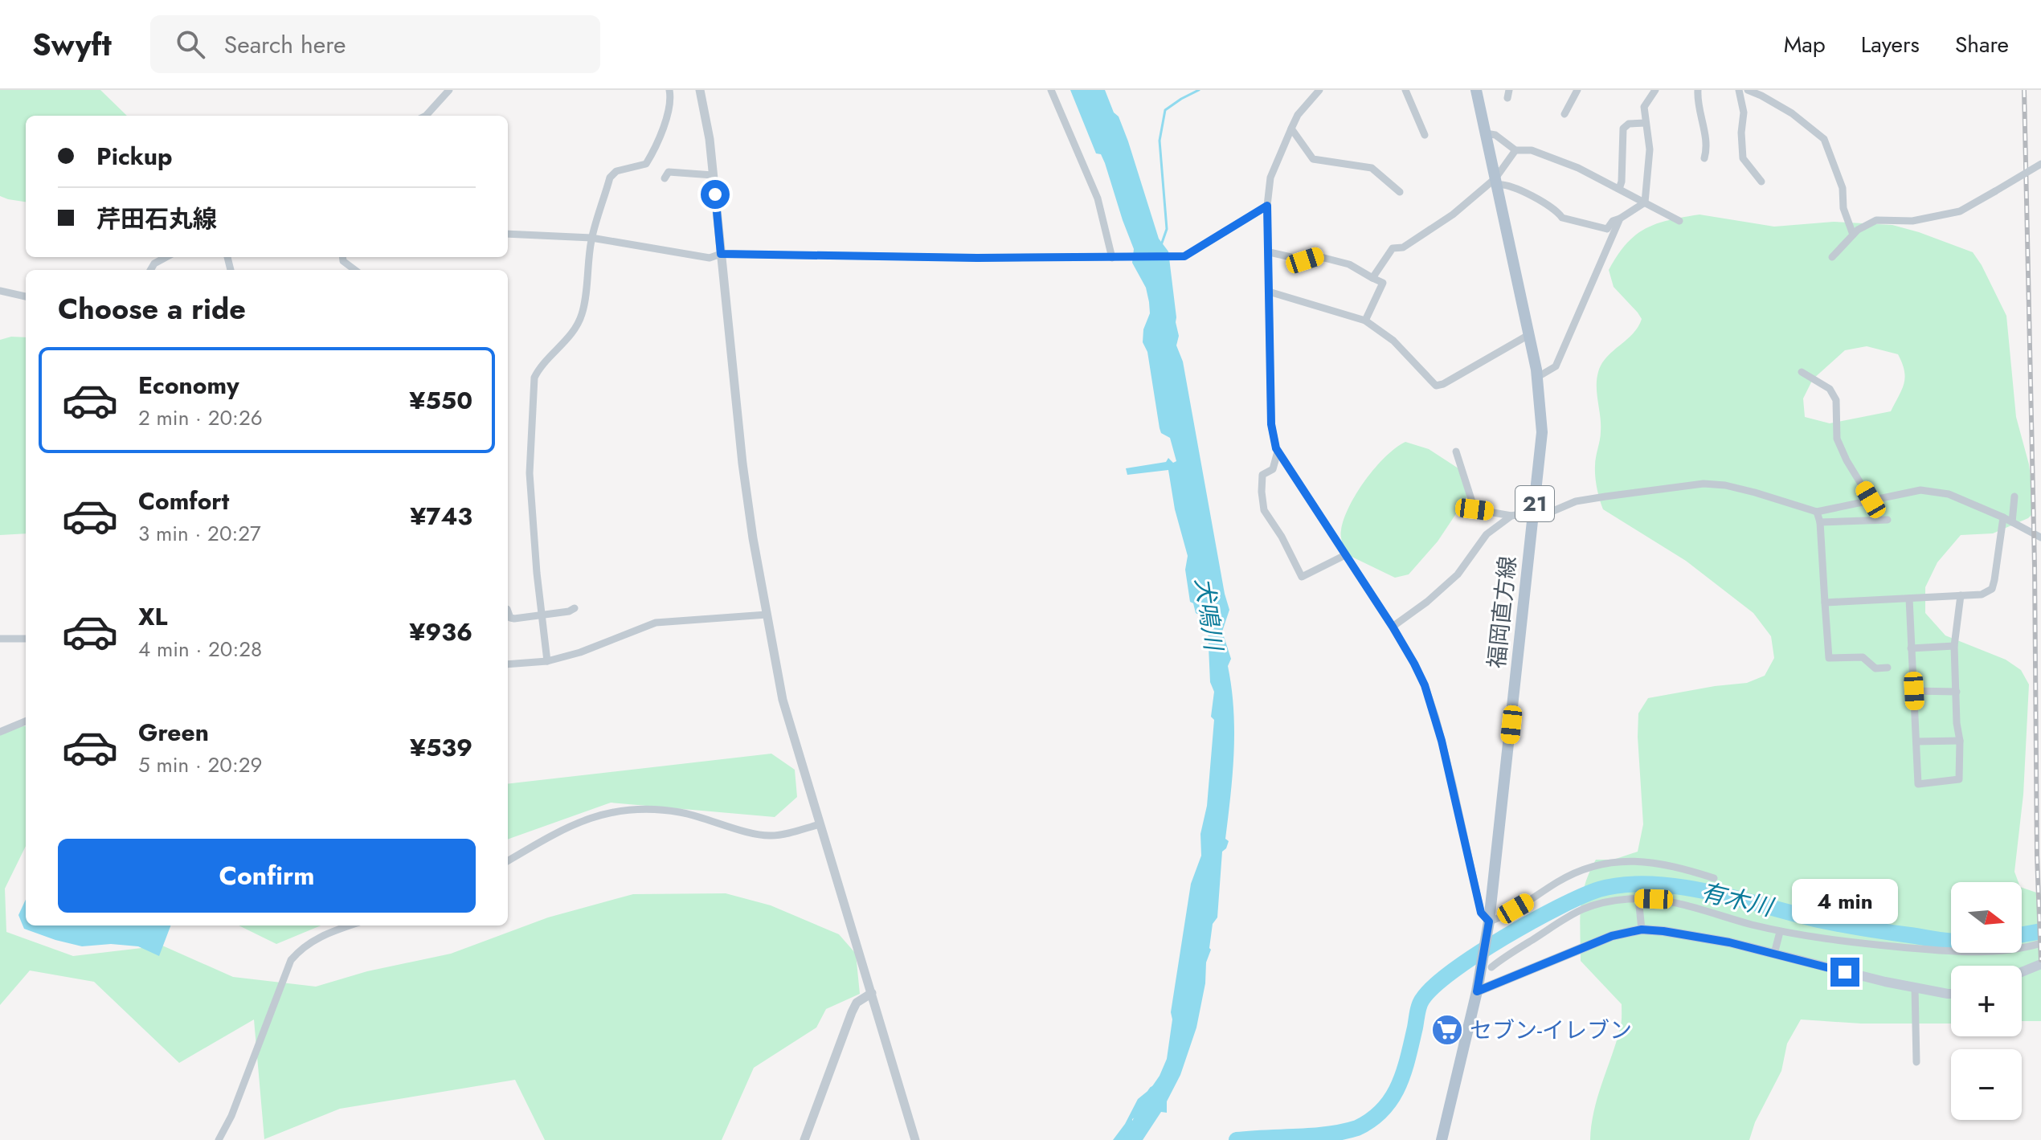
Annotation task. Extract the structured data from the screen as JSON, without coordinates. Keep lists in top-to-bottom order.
{
  "streets": {
    "main road": ["21", "福岡直方線"]
  },
  "water": ["犬鳴川", "有木川"],
  "places": {
    "supermarket": ["セブン-イレブン"]
  },
  "north": "right",
  "page": {
    "header": "Swyft",
    "search": "Search here",
    "nav": ["Map", "Layers", "Share"],
    "banner": ["Pickup", "芹田石丸線"],
    "heading": "Choose a ride",
    "list": [
      {
        "name": "Economy",
        "note": "2 min · 20:26",
        "value": "¥550"
      },
      {
        "name": "Comfort",
        "note": "3 min · 20:27",
        "value": "¥743"
      },
      {
        "name": "XL",
        "note": "4 min · 20:28",
        "value": "¥936"
      },
      {
        "name": "Green",
        "note": "5 min · 20:29",
        "value": "¥539"
      }
    ],
    "buttons": "Confirm",
    "bubble": "4 min",
    "map_buttons": ["+", "−"]
  }
}
